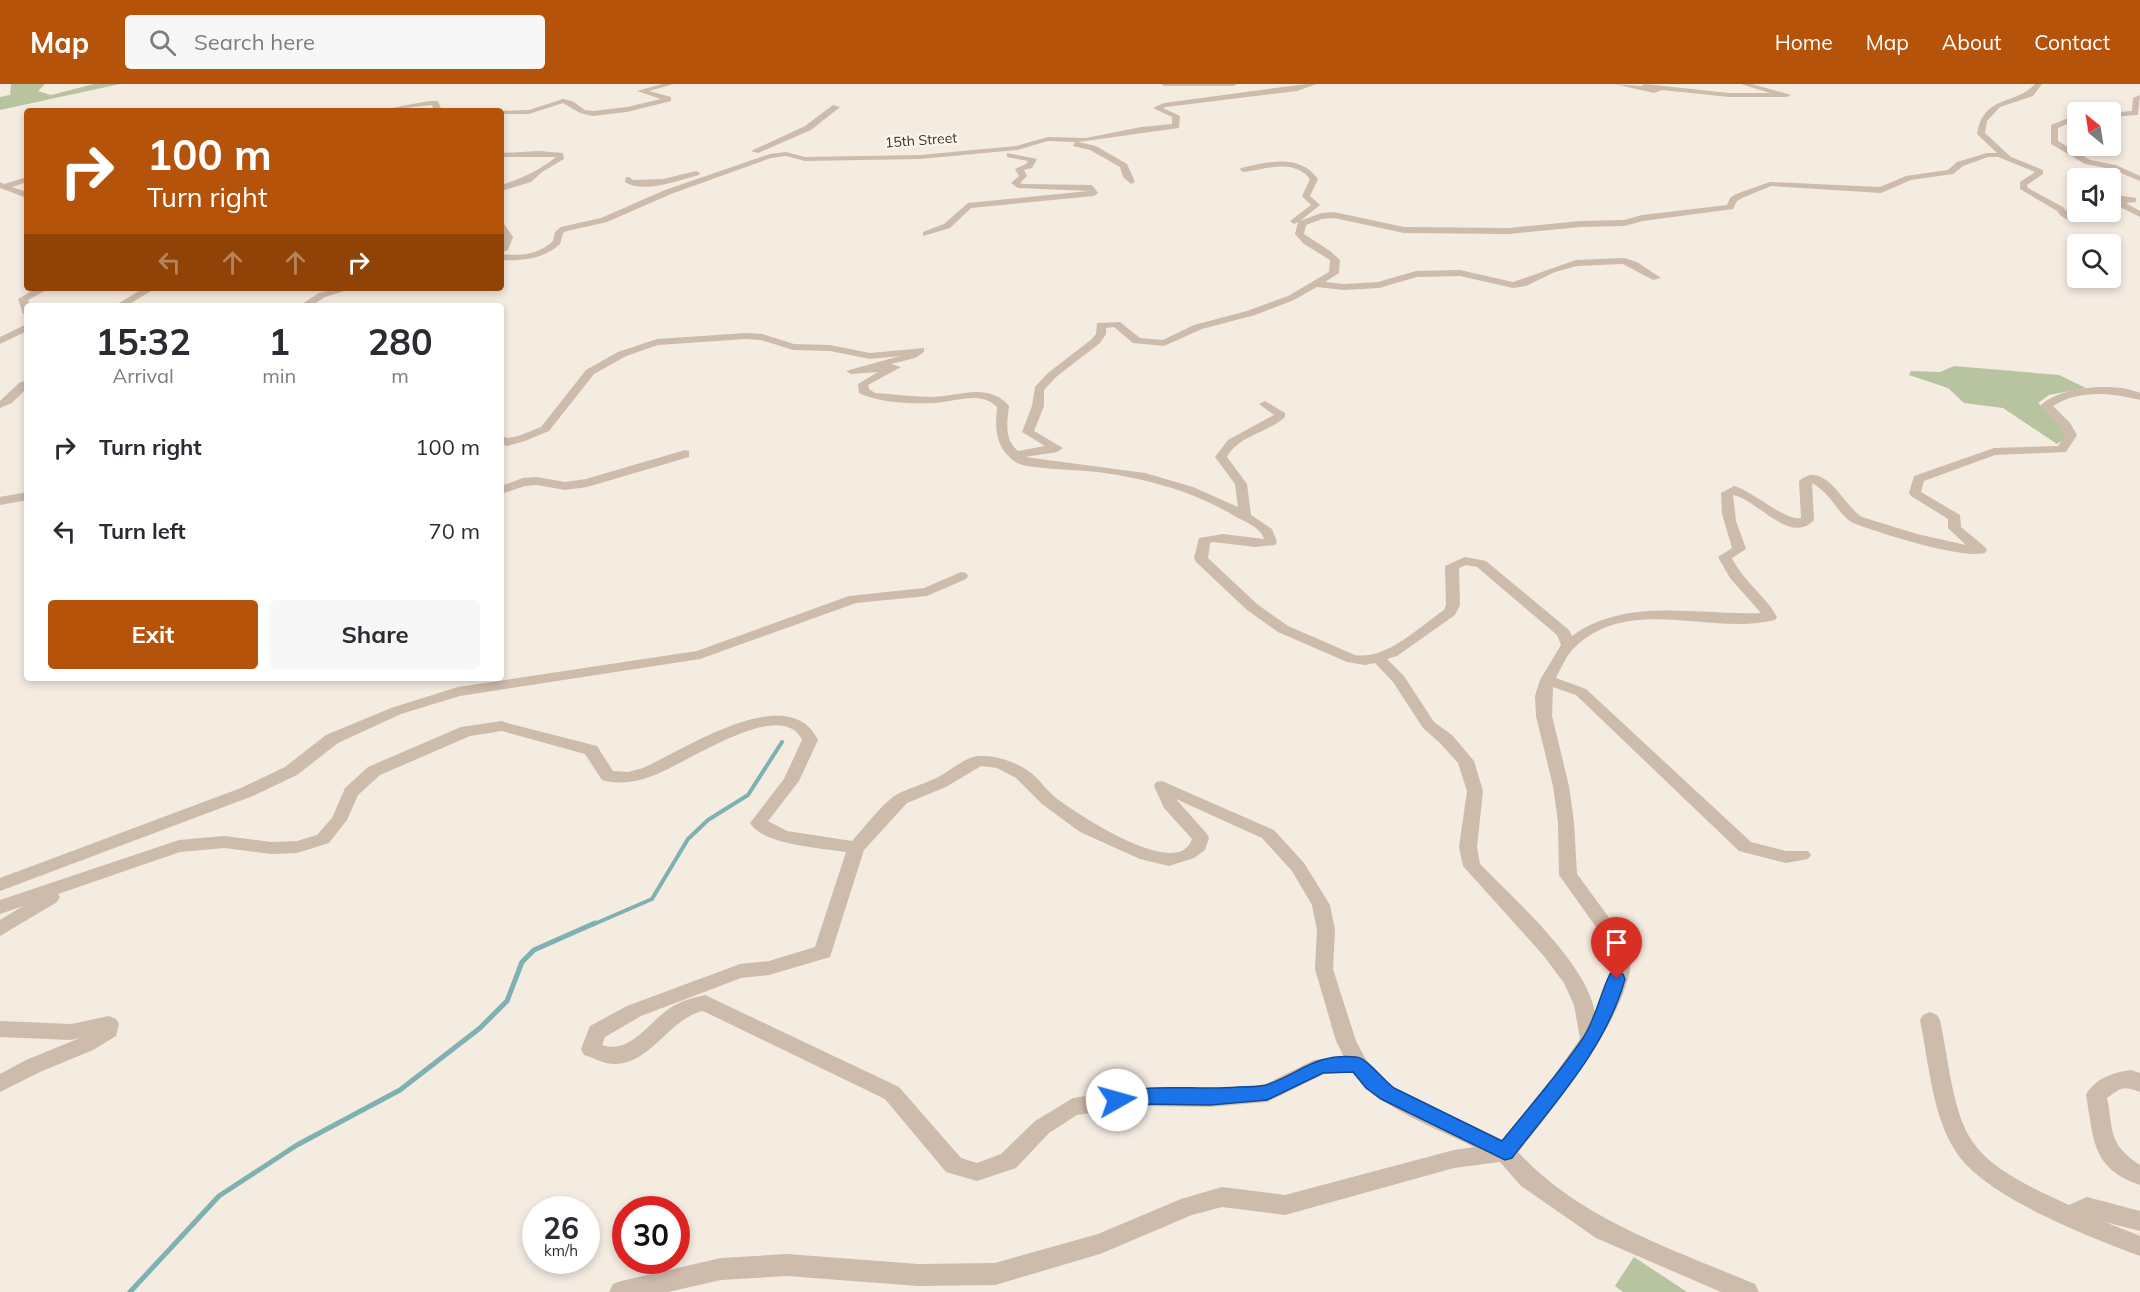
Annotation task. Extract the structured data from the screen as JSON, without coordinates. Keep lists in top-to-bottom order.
{
  "streets": {
    "street": ["15th Street"]
  },
  "north": "top left",
  "page": {
    "header": "Map",
    "search": "Search here",
    "nav": [
      "Home",
      "Map",
      "About",
      "Contact"
    ],
    "turn": ["100 m", "Turn right"],
    "eta": [
      "15:32",
      "Arrival",
      "1",
      "min",
      "280",
      "m"
    ],
    "list": [
      {
        "name": "Turn right",
        "value": "100 m"
      },
      {
        "name": "Turn left",
        "value": "70 m"
      }
    ],
    "buttons": ["Exit", "Share"],
    "speed": "26 km/h",
    "limit": "30"
  }
}
